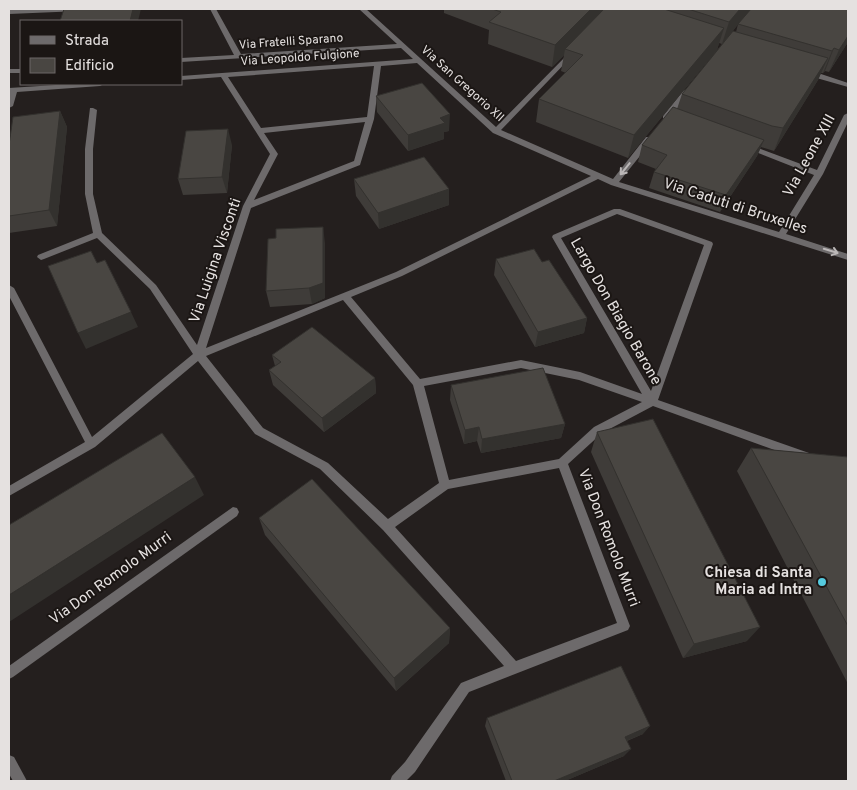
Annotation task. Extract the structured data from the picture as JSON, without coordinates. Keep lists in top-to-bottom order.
{
  "streets": {
    "street": [
      "Via Fratelli Sparano",
      "Via Leopoldo Fulgione",
      "Via San Gregorio XII",
      "Via Leone XIII",
      "Via Caduti di Bruxelles",
      "Via Luigina Visconti",
      "Largo Don Biagio Barone",
      "Via Don Romolo Murri"
    ]
  },
  "crossings": [
    ["Via Fratelli Sparano", "Via San Gregorio XII"],
    ["Via Leopoldo Fulgione", "Via San Gregorio XII"],
    ["Via Leopoldo Fulgione", "Via Luigina Visconti"],
    ["Via San Gregorio XII", "Via Caduti di Bruxelles"],
    ["Via Leone XIII", "Via Caduti di Bruxelles"],
    ["Largo Don Biagio Barone", "Via Don Romolo Murri"]
  ],
  "places": ["Chiesa di Santa Maria ad Intra"],
  "legend": ["Strada", "Edificio"]
}
